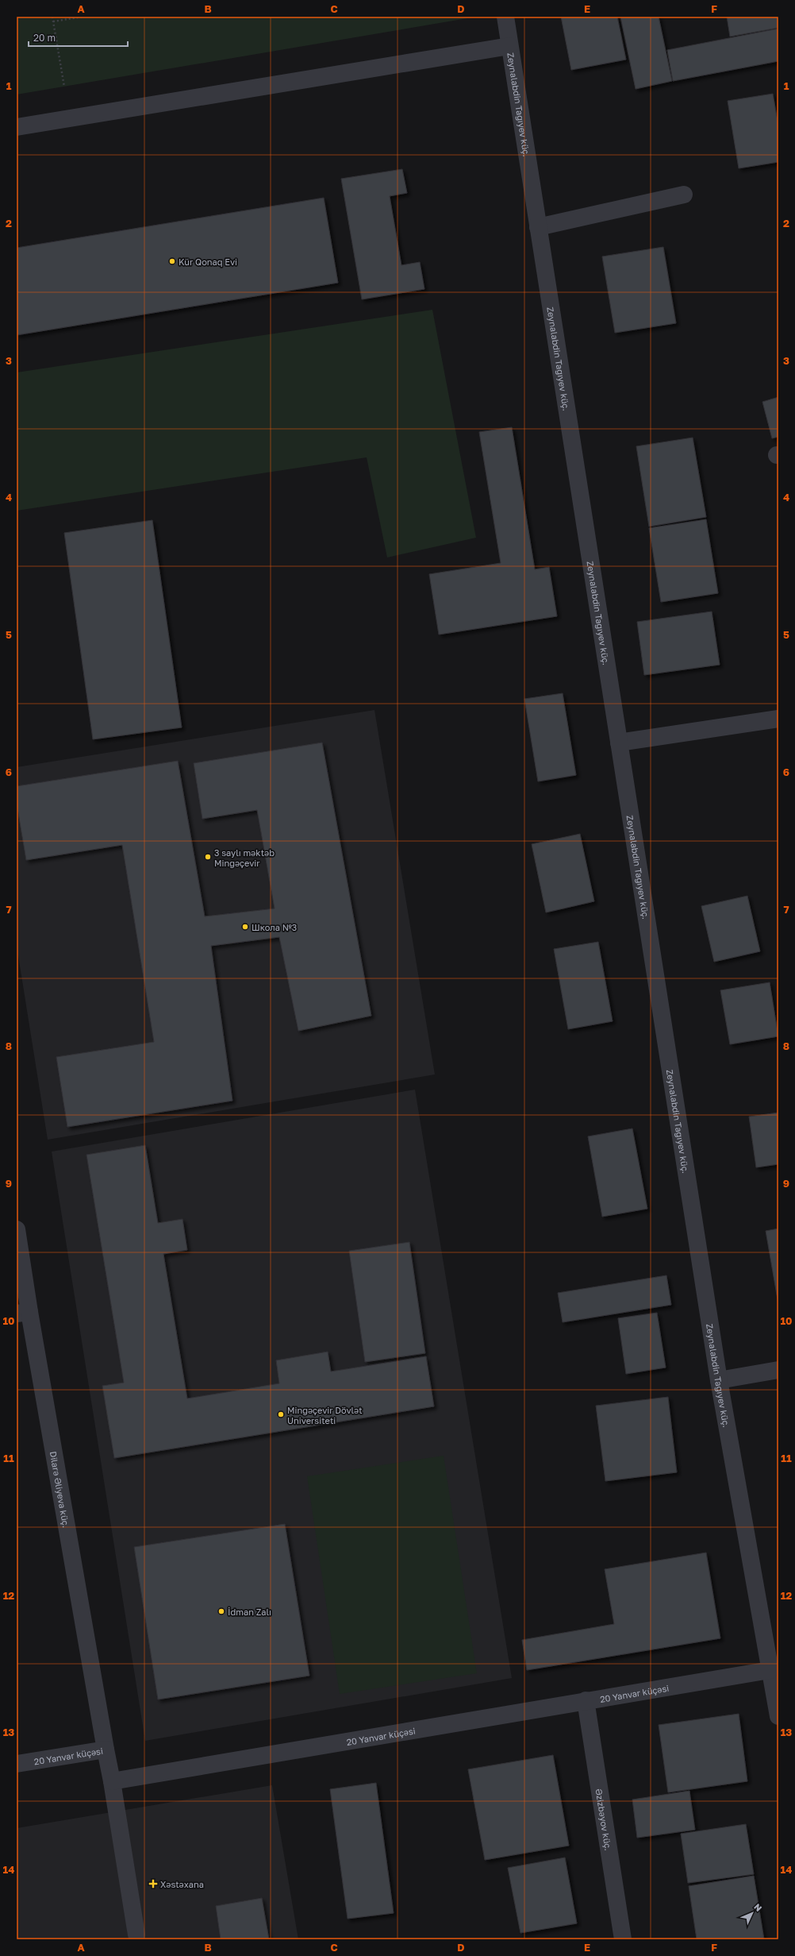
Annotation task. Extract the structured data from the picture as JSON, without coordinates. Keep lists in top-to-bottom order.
{
  "streets": {
    "street": [
      "Zeynalabdin Tağıyev küç.",
      "Dilarə Əliyeva küç.",
      "20 Yanvar küçəsi",
      "Əzizbəyov küç."
    ]
  },
  "crossings": [
    ["Zeynalabdin Tağıyev küç.", "20 Yanvar küçəsi"],
    ["Dilarə Əliyeva küç.", "20 Yanvar küçəsi"],
    ["20 Yanvar küçəsi", "Əzizbəyov küç."]
  ],
  "places": {
    "other": [
      "Kür Qonaq Evi",
      "3 saylı məktəb Mingəçevir",
      "Школа №3",
      "Mingəçevir Dövlət Universiteti",
      "İdman Zalı"
    ],
    "health": ["Xəstəxana"]
  },
  "scale_bar": "20 m",
  "north": "top right",
  "grid": {
    "columns": [
      "A",
      "B",
      "C",
      "D",
      "E",
      "F"
    ],
    "rows": [
      "1",
      "2",
      "3",
      "4",
      "5",
      "6",
      "7",
      "8",
      "9",
      "10",
      "11",
      "12",
      "13",
      "14"
    ]
  }
}
